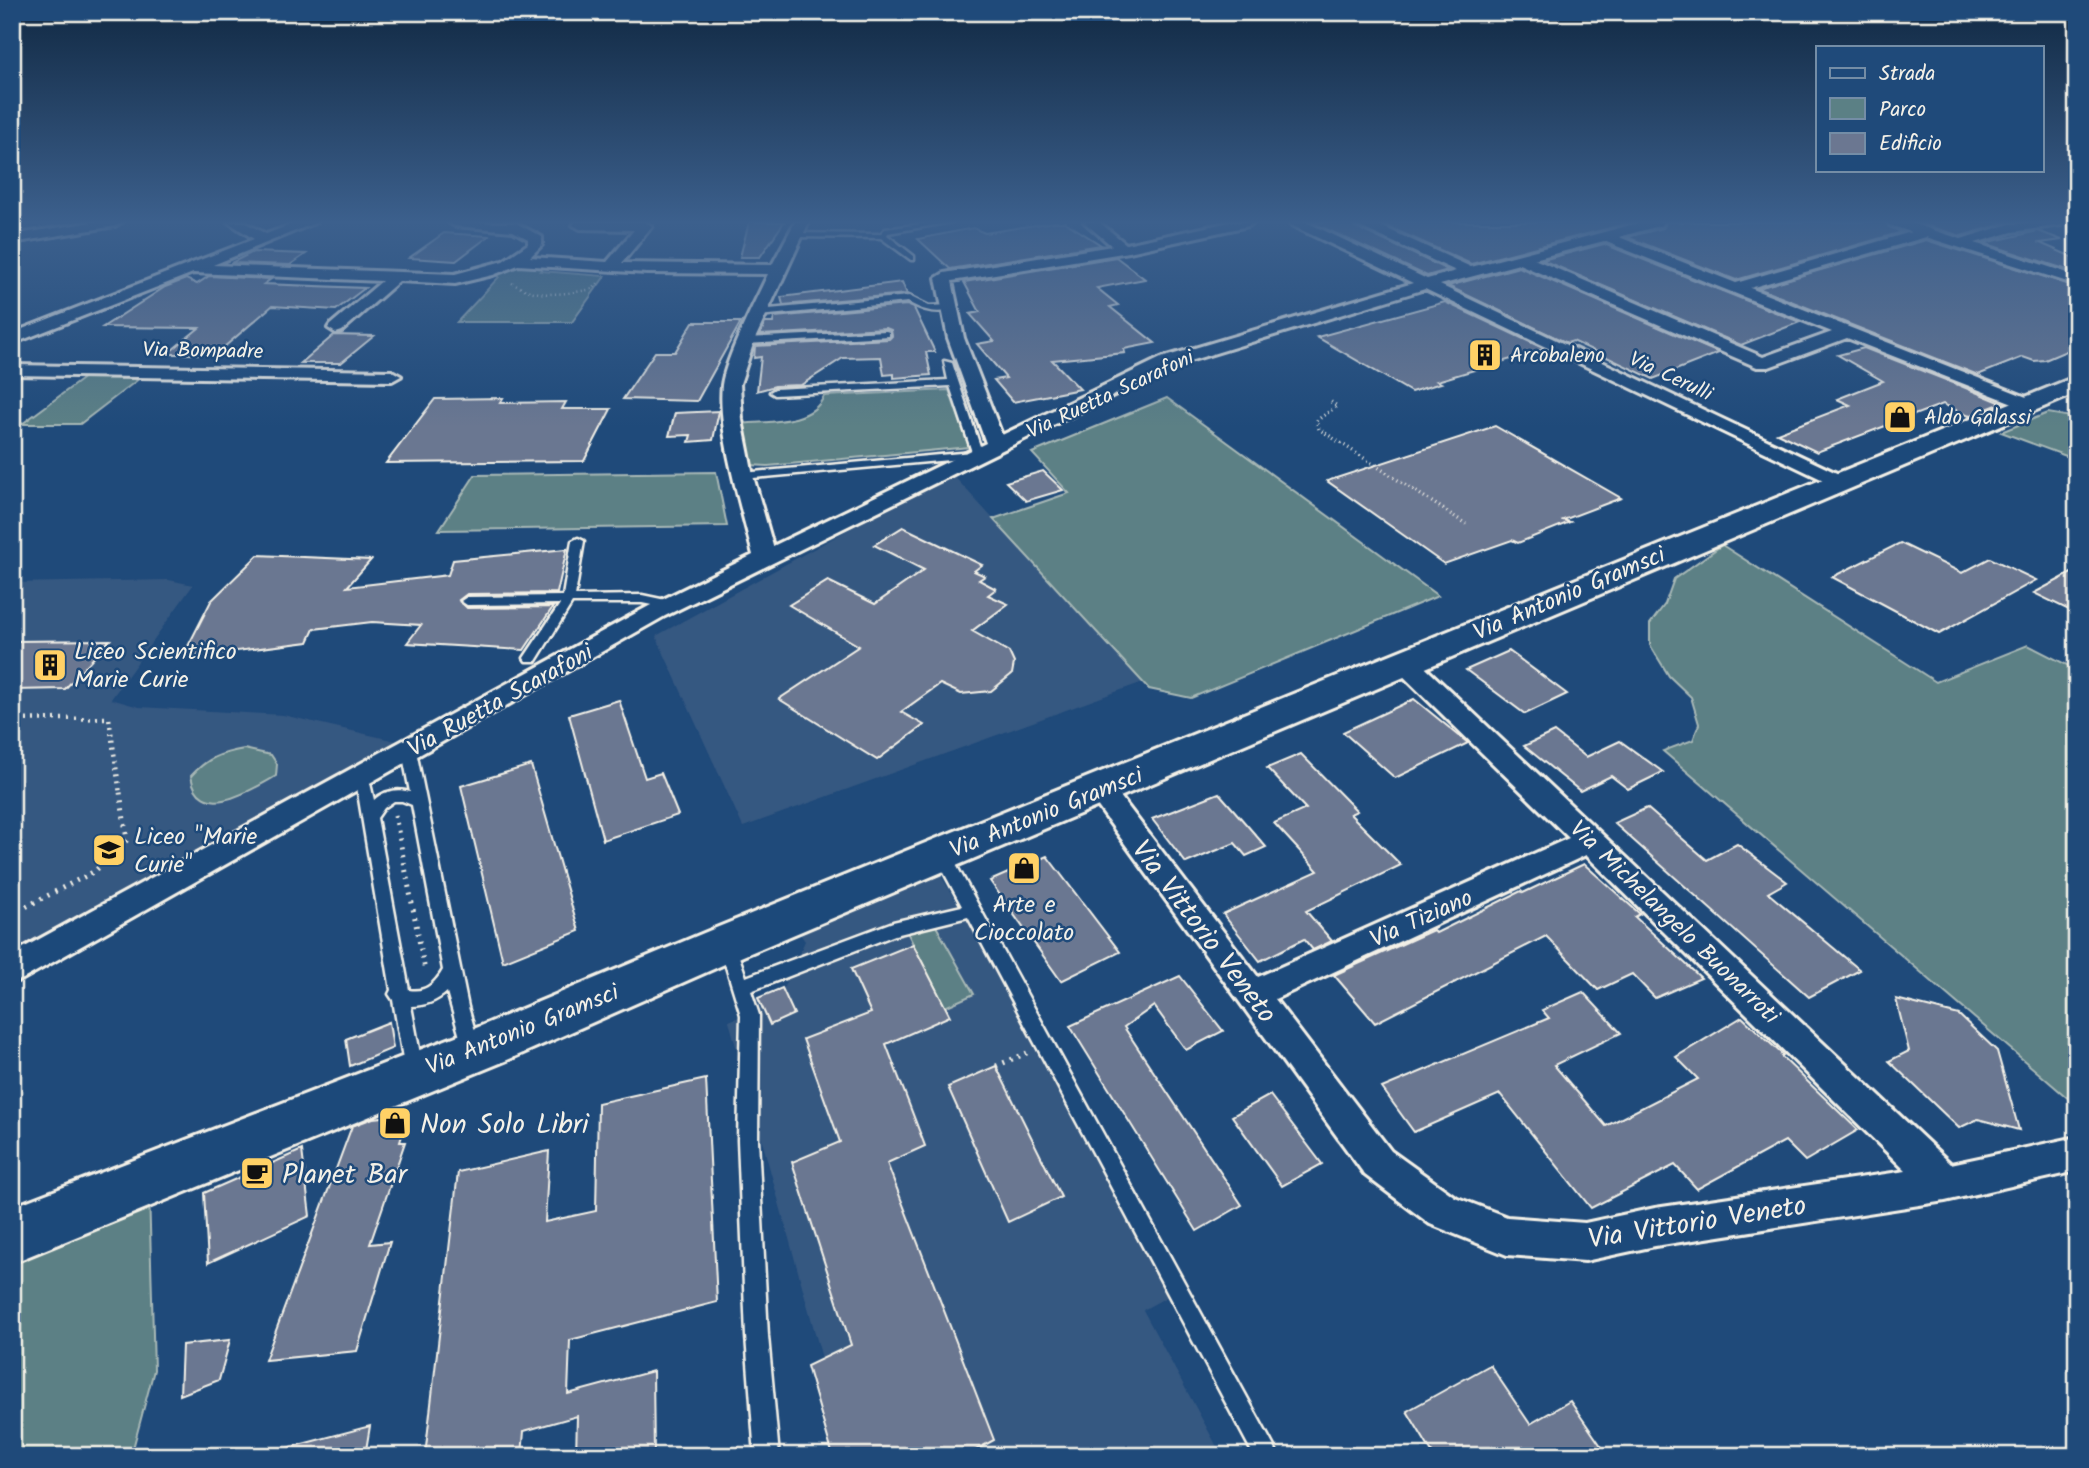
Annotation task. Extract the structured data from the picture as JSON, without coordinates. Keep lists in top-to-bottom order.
{
  "streets": {
    "street": [
      "Via Bompadre",
      "Via Cerulli",
      "Via Ruetta Scarafoni",
      "Via Antonio Gramsci",
      "Via Tiziano",
      "Via Michelangelo Buonarroti",
      "Via Vittorio Veneto"
    ]
  },
  "crossings": [
    ["Via Cerulli", "Via Antonio Gramsci"],
    ["Via Antonio Gramsci", "Via Michelangelo Buonarroti"],
    ["Via Antonio Gramsci", "Via Vittorio Veneto"],
    ["Via Tiziano", "Via Michelangelo Buonarroti"],
    ["Via Tiziano", "Via Vittorio Veneto"],
    ["Via Michelangelo Buonarroti", "Via Vittorio Veneto"]
  ],
  "places": {
    "building": ["Arcobaleno", "Liceo Scientifico Marie Curie"],
    "shop": ["Aldo Galassi", "Arte e Cioccolato", "Non Solo Libri"],
    "school or university": ["Liceo \"Marie Curie\""],
    "cafe": ["Planet Bar"]
  },
  "legend": ["Strada", "Parco", "Edificio"]
}
